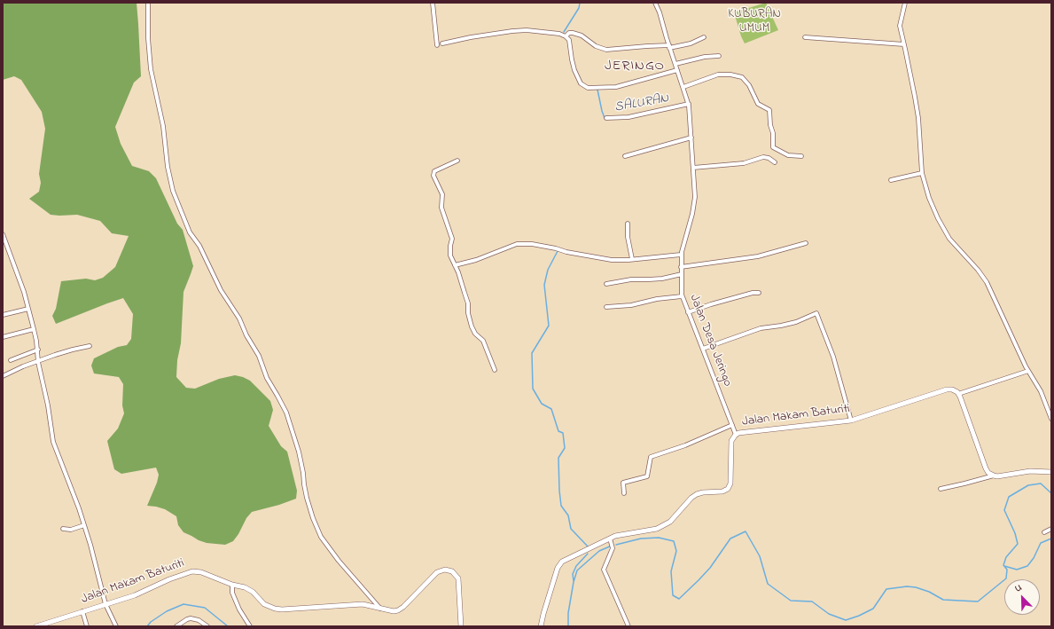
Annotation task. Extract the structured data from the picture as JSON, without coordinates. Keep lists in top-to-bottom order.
{
  "streets": {
    "street": ["Jalan Desa Jeringo", "Jalan Makam Baturiti"]
  },
  "crossings": [
    ["Jalan Desa Jeringo", "Jalan Makam Baturiti"]
  ],
  "districts": ["JERINGO"],
  "water": ["SALURAN"],
  "parks": ["KUBURAN UMUM"],
  "north": "top left"
}
